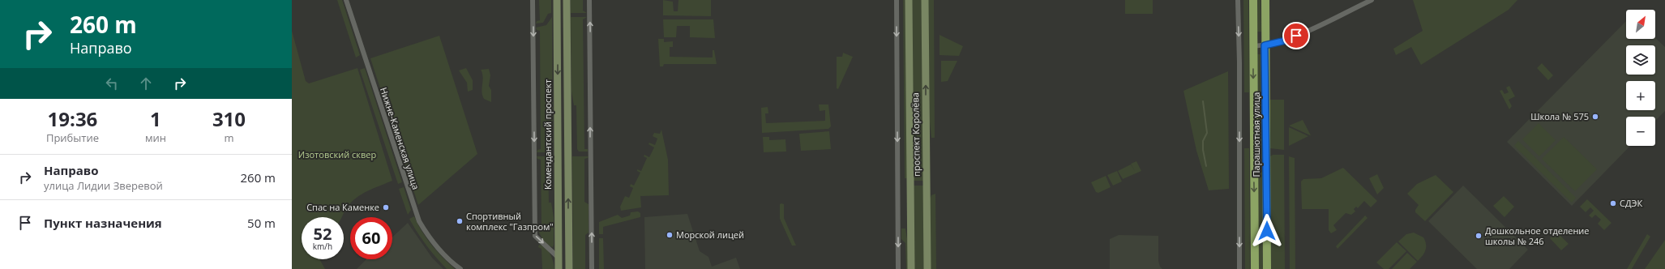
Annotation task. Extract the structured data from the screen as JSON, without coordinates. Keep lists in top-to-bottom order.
{
  "streets": {
    "main road": ["Комендантский проспект", "проспект Королёва", "Парашютная улица"],
    "street": ["Нижне-Каменская улица"]
  },
  "parks": ["Изотовский сквер"],
  "places": [
    "Школа № 575",
    "СДЭК",
    "Спас на Каменке",
    "Спортивный комплекс \"Газпром\"",
    "Морской лицей",
    "Дошкольное отделение школы № 246"
  ],
  "north": "top right",
  "page": {
    "turn": ["260 m", "Направо"],
    "map_buttons": ["+", "−"],
    "eta": [
      "19:36",
      "Прибытие",
      "1",
      "мин",
      "310",
      "m"
    ],
    "list": [
      {
        "name": "Направо",
        "note": "улица Лидии Зверевой",
        "value": "260 m"
      },
      {
        "name": "Пункт назначения",
        "value": "50 m"
      }
    ],
    "speed": "52 km/h",
    "limit": "60"
  }
}
